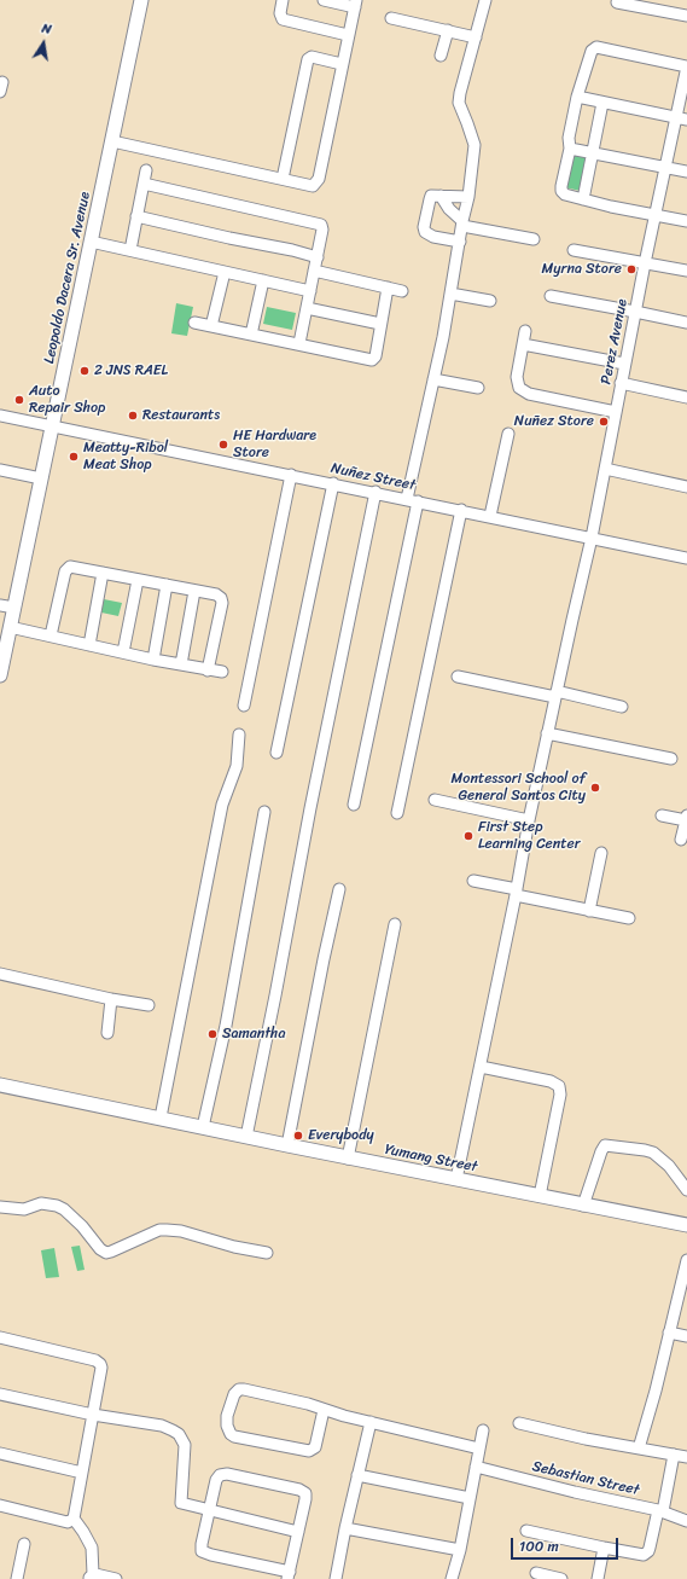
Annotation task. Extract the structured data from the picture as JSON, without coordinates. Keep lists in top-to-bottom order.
{
  "streets": {
    "main road": ["Leopoldo Dacera Sr. Avenue", "Yumang Street"],
    "street": ["Perez Avenue", "Nuñez Street", "Sebastian Street"]
  },
  "crossings": [
    ["Leopoldo Dacera Sr. Avenue", "Nuñez Street"],
    ["Perez Avenue", "Nuñez Street"],
    ["Perez Avenue", "Yumang Street"]
  ],
  "places": [
    "Myrna Store",
    "2 JNS RAEL",
    "Auto Repair Shop",
    "Restaurants",
    "Nuñez Store",
    "HE Hardware Store",
    "Meatty-Ribol Meat Shop",
    "Montessori School of General Santos City",
    "First Step Learning Center",
    "Samantha",
    "Everybody"
  ],
  "scale_bar": "100 m",
  "north": "top"
}
